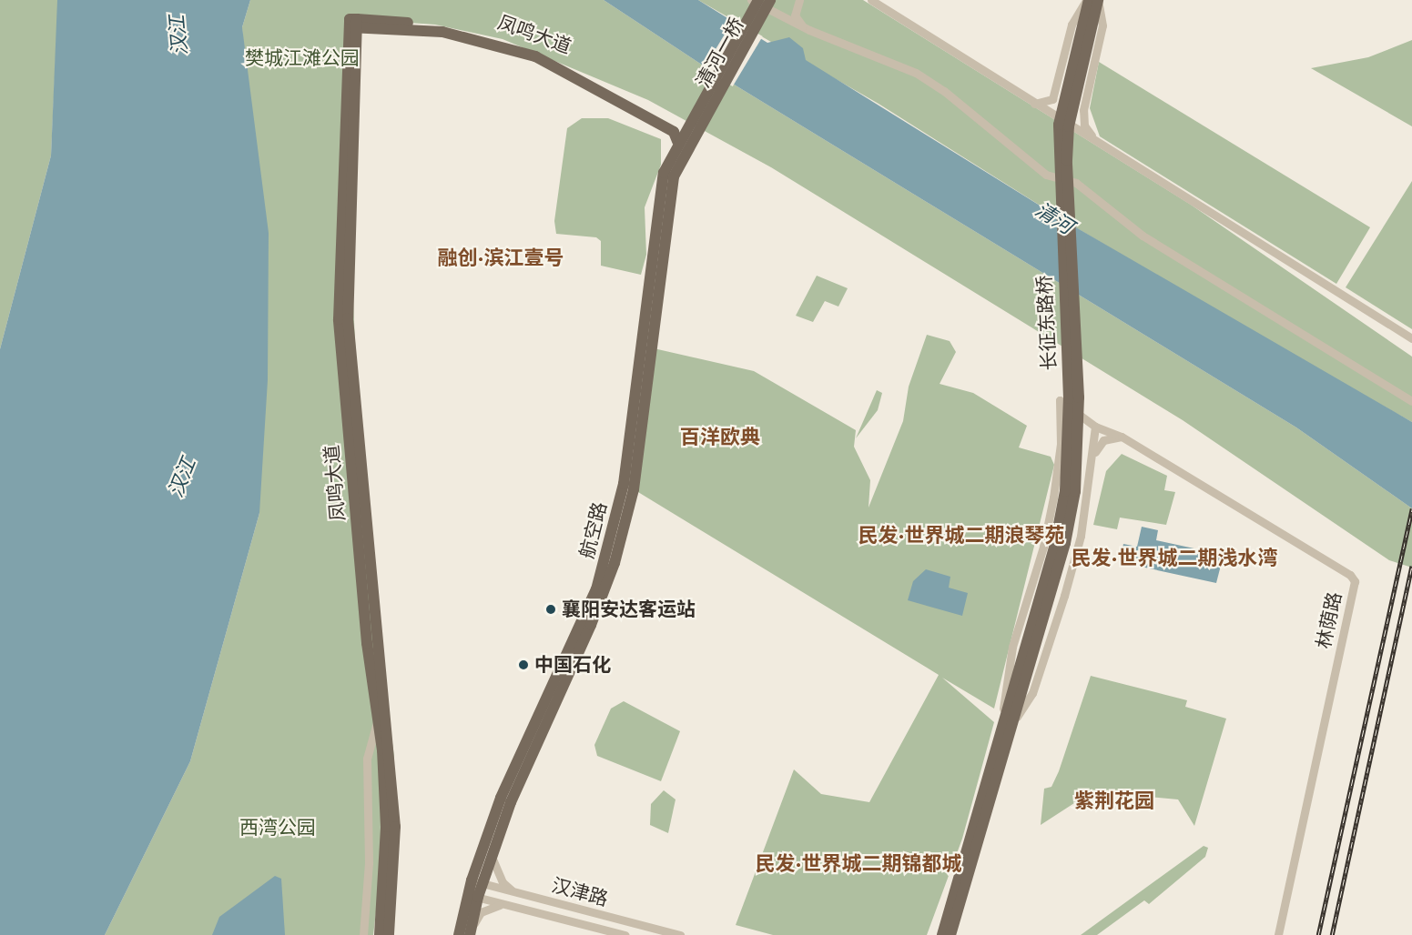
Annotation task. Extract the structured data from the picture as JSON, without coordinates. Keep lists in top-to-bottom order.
{
  "streets": {
    "main road": [
      "凤鸣大道",
      "清河一桥",
      "长征东路桥",
      "航空路"
    ],
    "street": ["林荫路", "汉津路"]
  },
  "crossings": [
    ["凤鸣大道", "航空路"],
    ["清河一桥", "航空路"],
    ["航空路", "汉津路"]
  ],
  "districts": [
    "融创·滨江壹号",
    "百洋欧典",
    "民发·世界城二期浪琴苑",
    "民发·世界城二期浅水湾",
    "紫荆花园",
    "民发·世界城二期锦都城"
  ],
  "water": ["汉江", "清河"],
  "parks": ["樊城江滩公园", "西湾公园"],
  "places": ["襄阳安达客运站", "中国石化"]
}
